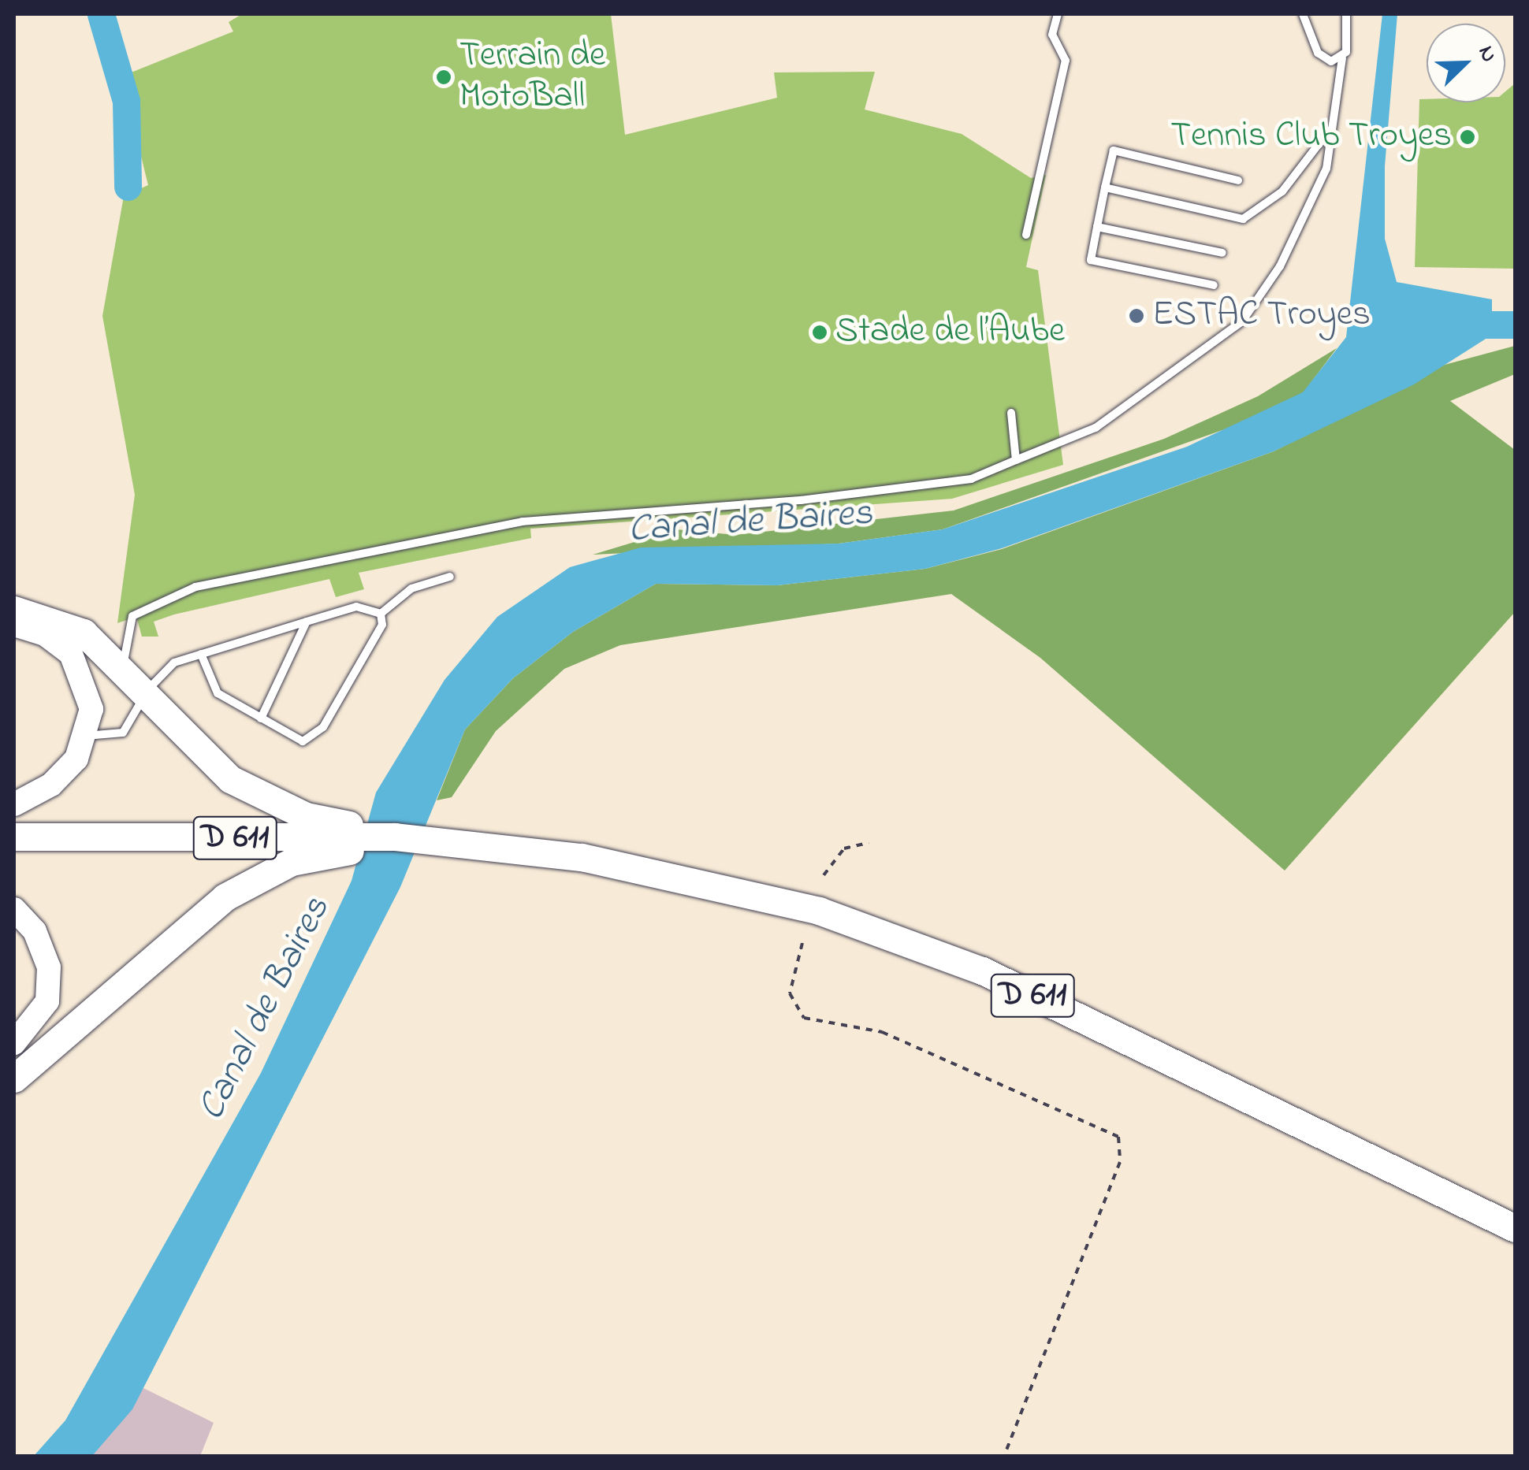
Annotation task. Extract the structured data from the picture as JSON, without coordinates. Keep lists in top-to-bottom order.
{
  "streets": {
    "highway": ["D 611"]
  },
  "water": ["Canal de Baires"],
  "places": [
    "Terrain de MotoBall",
    "Tennis Club Troyes",
    "ESTAC Troyes",
    "Stade de l’Aube"
  ],
  "north": "top right"
}
